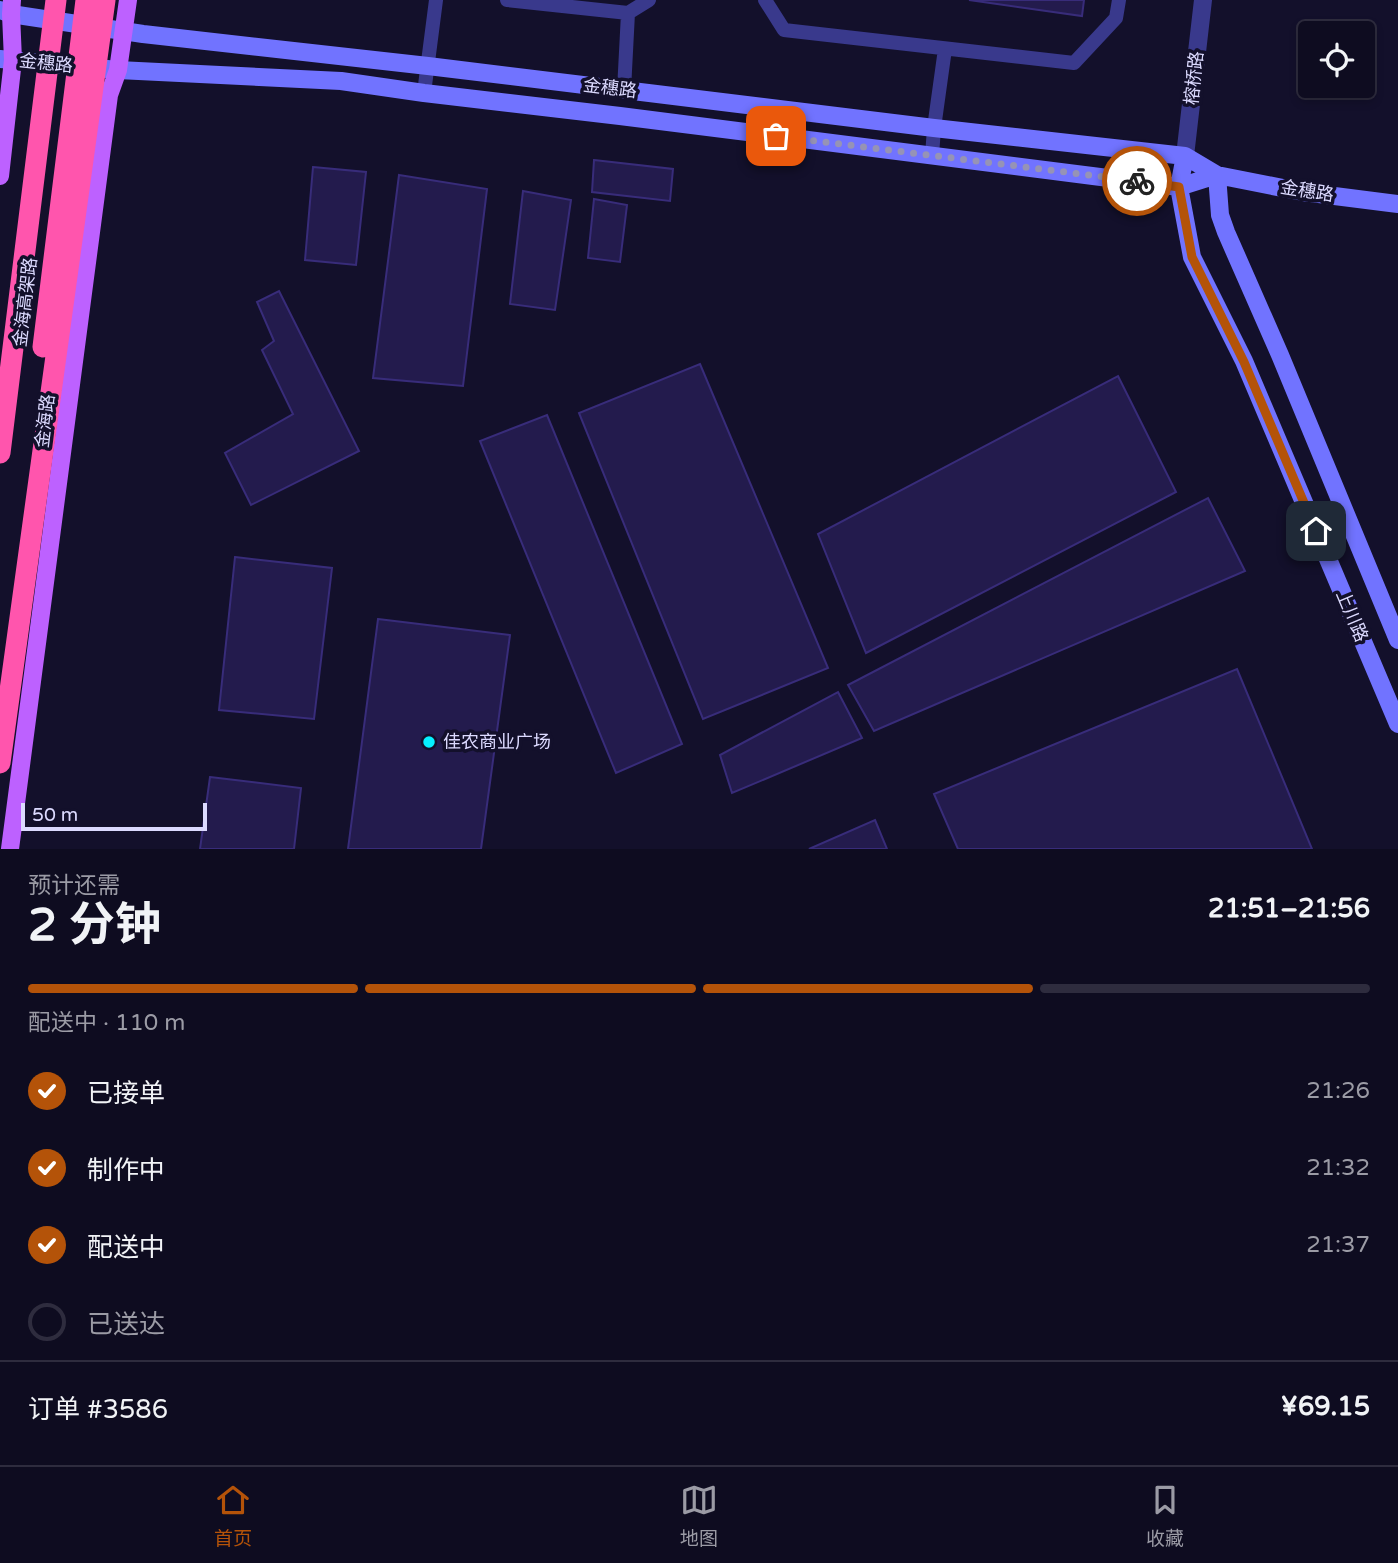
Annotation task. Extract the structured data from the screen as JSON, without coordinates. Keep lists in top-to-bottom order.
{
  "streets": {
    "highway": ["金海高架路"],
    "main road": ["金海路"],
    "street": ["金穗路", "榕桥路", "上川路"]
  },
  "crossings": [
    ["金穗路", "榕桥路"],
    ["金穗路", "金海路"],
    ["金穗路", "上川路"],
    ["榕桥路", "上川路"]
  ],
  "places": ["佳农商业广场"],
  "scale_bar": "50 m",
  "page": {
    "scale": "50 m",
    "heading": ["2 分钟", "预计还需", "21:51–21:56"],
    "panel": ["订单 #3586", "¥69.15"],
    "bar": "配送中 · 110 m",
    "list": [
      ["已接单", "21:26"],
      ["制作中", "21:32"],
      ["配送中", "21:37"],
      "已送达"
    ],
    "tabs": ["首页", "地图", "收藏"]
  }
}
